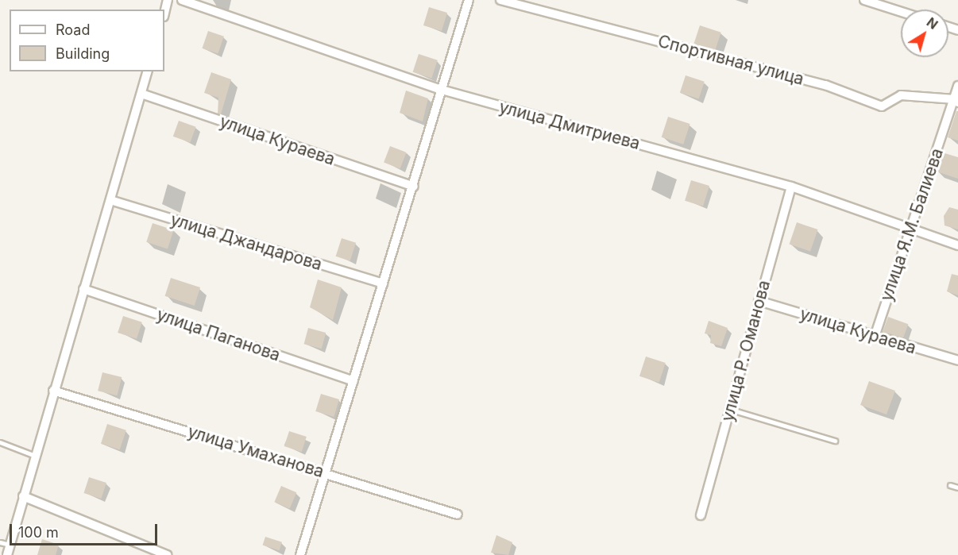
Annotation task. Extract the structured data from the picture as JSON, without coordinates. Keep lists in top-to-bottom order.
{
  "streets": {
    "street": [
      "Спортивная улица",
      "улица Дмитриева",
      "улица Кураева",
      "улица Я.М. Балиева",
      "улица Джандарова",
      "улица Паганова",
      "улица Р. Оманова",
      "улица Умаханова"
    ]
  },
  "crossings": [
    ["Спортивная улица", "улица Я.М. Балиева"],
    ["улица Дмитриева", "улица Я.М. Балиева"],
    ["улица Дмитриева", "улица Р. Оманова"],
    ["улица Кураева", "улица Я.М. Балиева"],
    ["улица Кураева", "улица Р. Оманова"]
  ],
  "legend": ["Road", "Building"],
  "scale_bar": "100 m",
  "north": "top right"
}
